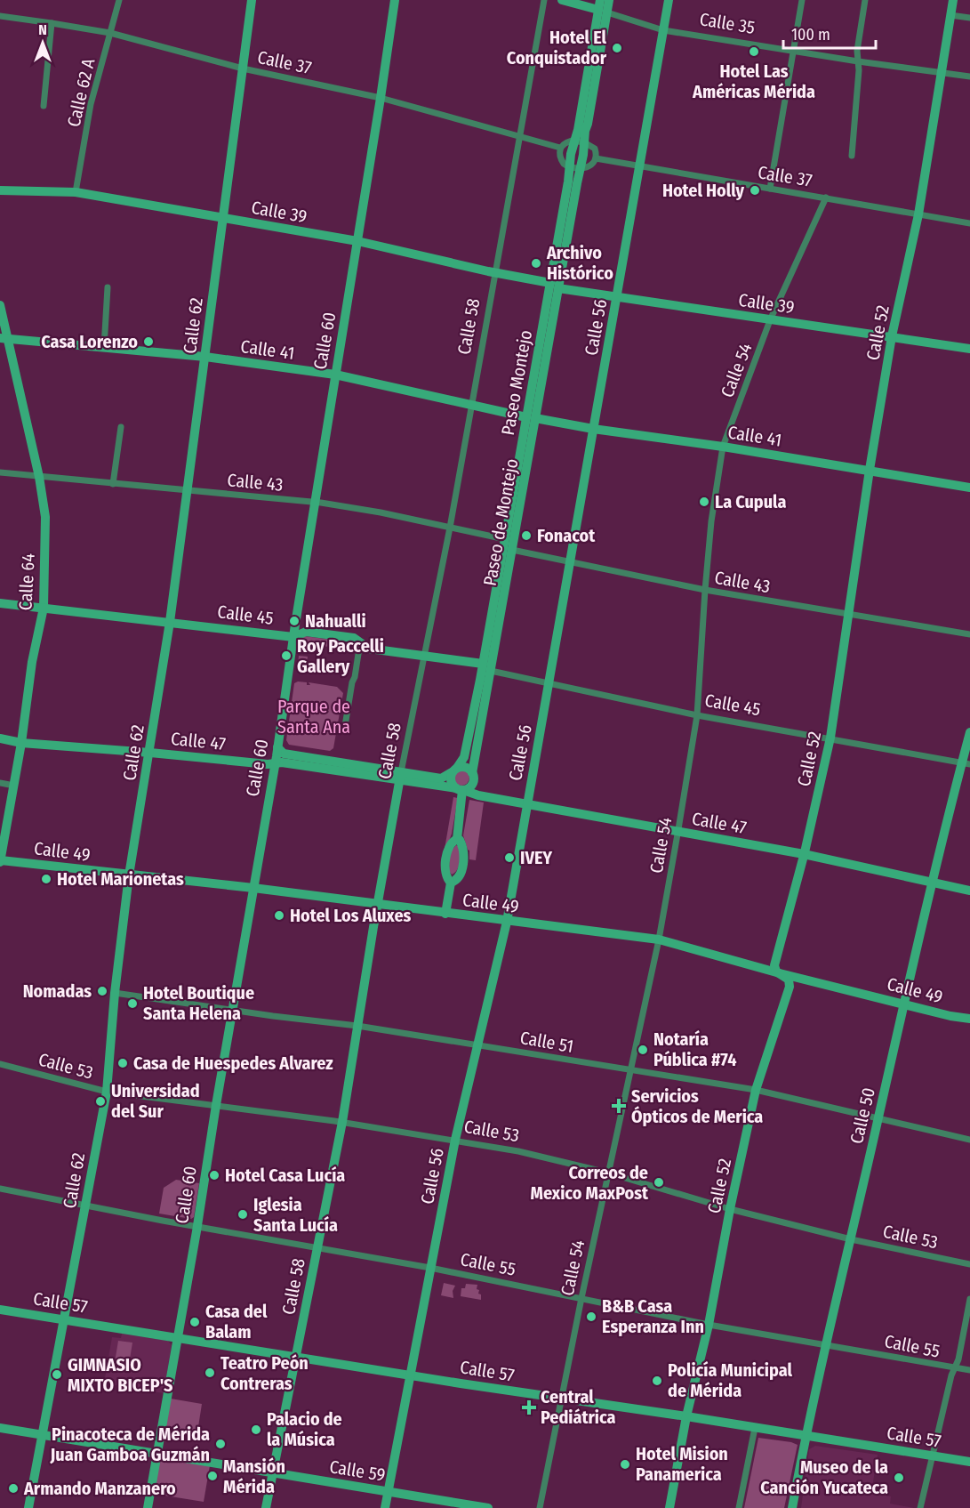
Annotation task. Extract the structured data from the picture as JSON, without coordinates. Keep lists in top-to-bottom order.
{
  "streets": {
    "main road": [
      "Calle 35",
      "Calle 39",
      "Calle 62",
      "Calle 58",
      "Calle 56",
      "Calle 52",
      "Calle 60",
      "Calle 41",
      "Paseo Montejo",
      "Paseo de Montejo",
      "Calle 64",
      "Calle 45",
      "Calle 47",
      "Calle 49",
      "Calle 50",
      "Calle 57",
      "Calle 59"
    ],
    "street": [
      "Calle 37",
      "Calle 62 A",
      "Calle 54",
      "Calle 43",
      "Calle 51",
      "Calle 53",
      "Calle 55"
    ]
  },
  "crossings": [
    ["Calle 35", "Calle 56"],
    ["Calle 35", "Calle 52"],
    ["Calle 35", "Paseo Montejo"],
    ["Calle 37", "Calle 62 A"],
    ["Calle 37", "Calle 62"],
    ["Calle 37", "Calle 58"],
    ["Calle 37", "Calle 56"],
    ["Calle 37", "Calle 52"],
    ["Calle 37", "Calle 60"],
    ["Calle 37", "Calle 54"],
    ["Calle 37", "Paseo Montejo"],
    ["Calle 62 A", "Calle 39"],
    ["Calle 39", "Calle 62"],
    ["Calle 39", "Calle 58"],
    ["Calle 39", "Calle 56"],
    ["Calle 39", "Calle 52"],
    ["Calle 39", "Calle 60"],
    ["Calle 39", "Calle 54"],
    ["Calle 39", "Paseo Montejo"],
    ["Calle 62", "Calle 41"],
    ["Calle 62", "Calle 43"],
    ["Calle 62", "Calle 45"],
    ["Calle 62", "Calle 47"],
    ["Calle 62", "Calle 49"],
    ["Calle 62", "Calle 51"],
    ["Calle 62", "Calle 53"],
    ["Calle 62", "Calle 55"],
    ["Calle 62", "Calle 57"],
    ["Calle 62", "Calle 59"],
    ["Calle 58", "Calle 41"],
    ["Calle 58", "Calle 43"],
    ["Calle 58", "Calle 45"],
    ["Calle 58", "Calle 47"],
    ["Calle 58", "Calle 49"],
    ["Calle 58", "Calle 51"],
    ["Calle 58", "Calle 53"],
    ["Calle 58", "Calle 55"],
    ["Calle 58", "Calle 57"],
    ["Calle 58", "Calle 59"],
    ["Calle 56", "Calle 41"],
    ["Calle 56", "Calle 43"],
    ["Calle 56", "Calle 45"],
    ["Calle 56", "Calle 47"],
    ["Calle 56", "Calle 49"],
    ["Calle 56", "Calle 51"],
    ["Calle 56", "Calle 53"],
    ["Calle 56", "Calle 55"],
    ["Calle 56", "Calle 57"],
    ["Calle 56", "Calle 59"],
    ["Calle 52", "Calle 41"],
    ["Calle 52", "Calle 43"],
    ["Calle 52", "Calle 45"],
    ["Calle 52", "Calle 47"],
    ["Calle 52", "Calle 49"],
    ["Calle 52", "Calle 51"],
    ["Calle 52", "Calle 53"],
    ["Calle 52", "Calle 55"],
    ["Calle 52", "Calle 57"],
    ["Calle 60", "Calle 41"],
    ["Calle 60", "Calle 43"],
    ["Calle 60", "Calle 45"],
    ["Calle 60", "Calle 47"],
    ["Calle 60", "Calle 49"],
    ["Calle 60", "Calle 51"],
    ["Calle 60", "Calle 53"],
    ["Calle 60", "Calle 55"],
    ["Calle 60", "Calle 57"],
    ["Calle 60", "Calle 59"],
    ["Calle 41", "Calle 54"],
    ["Calle 41", "Paseo Montejo"],
    ["Calle 41", "Paseo de Montejo"],
    ["Calle 41", "Calle 64"],
    ["Calle 54", "Calle 43"],
    ["Calle 54", "Calle 45"],
    ["Calle 54", "Calle 47"],
    ["Calle 54", "Calle 49"],
    ["Calle 54", "Calle 51"],
    ["Calle 54", "Calle 53"],
    ["Calle 54", "Calle 55"],
    ["Calle 54", "Calle 57"],
    ["Paseo Montejo", "Calle 43"],
    ["Paseo Montejo", "Paseo de Montejo"],
    ["Paseo Montejo", "Calle 45"],
    ["Paseo Montejo", "Calle 47"],
    ["Calle 43", "Paseo de Montejo"],
    ["Calle 43", "Calle 64"],
    ["Paseo de Montejo", "Calle 45"],
    ["Paseo de Montejo", "Calle 47"],
    ["Calle 64", "Calle 45"],
    ["Calle 64", "Calle 47"],
    ["Calle 64", "Calle 49"],
    ["Calle 45", "Calle 50"],
    ["Calle 47", "Calle 50"],
    ["Calle 49", "Calle 50"],
    ["Calle 51", "Calle 50"],
    ["Calle 53", "Calle 50"],
    ["Calle 50", "Calle 55"],
    ["Calle 50", "Calle 57"]
  ],
  "parks": ["Parque de Santa Ana"],
  "places": {
    "other": [
      "Hotel El Conquistador",
      "Hotel Las Américas Mérida",
      "Hotel Holly",
      "Archivo Histórico",
      "Casa Lorenzo",
      "La Cupula",
      "Fonacot",
      "Nahualli",
      "Roy Paccelli Gallery",
      "IVEY",
      "Hotel Marionetas",
      "Hotel Los Aluxes",
      "Nomadas",
      "Hotel Boutique Santa Helena",
      "Notaría Pública #74",
      "Casa de Huespedes Alvarez",
      "Universidad del Sur",
      "Hotel Casa Lucía",
      "Correos de Mexico MaxPost",
      "Iglesia Santa Lucía",
      "B&B Casa Esperanza Inn",
      "Casa del Balam",
      "Teatro Peón Contreras",
      "GIMNASIO MIXTO BICEP'S",
      "Policía Municipal de Mérida",
      "Palacio de la Música",
      "Pinacoteca de Mérida Juan Gamboa Guzmán",
      "Hotel Mision Panamerica",
      "Mansión Mérida",
      "Museo de la Canción Yucateca",
      "Armando Manzanero"
    ],
    "health": ["Servicios Ópticos de Merica", "Central Pediátrica"]
  },
  "scale_bar": "100 m",
  "north": "top"
}
